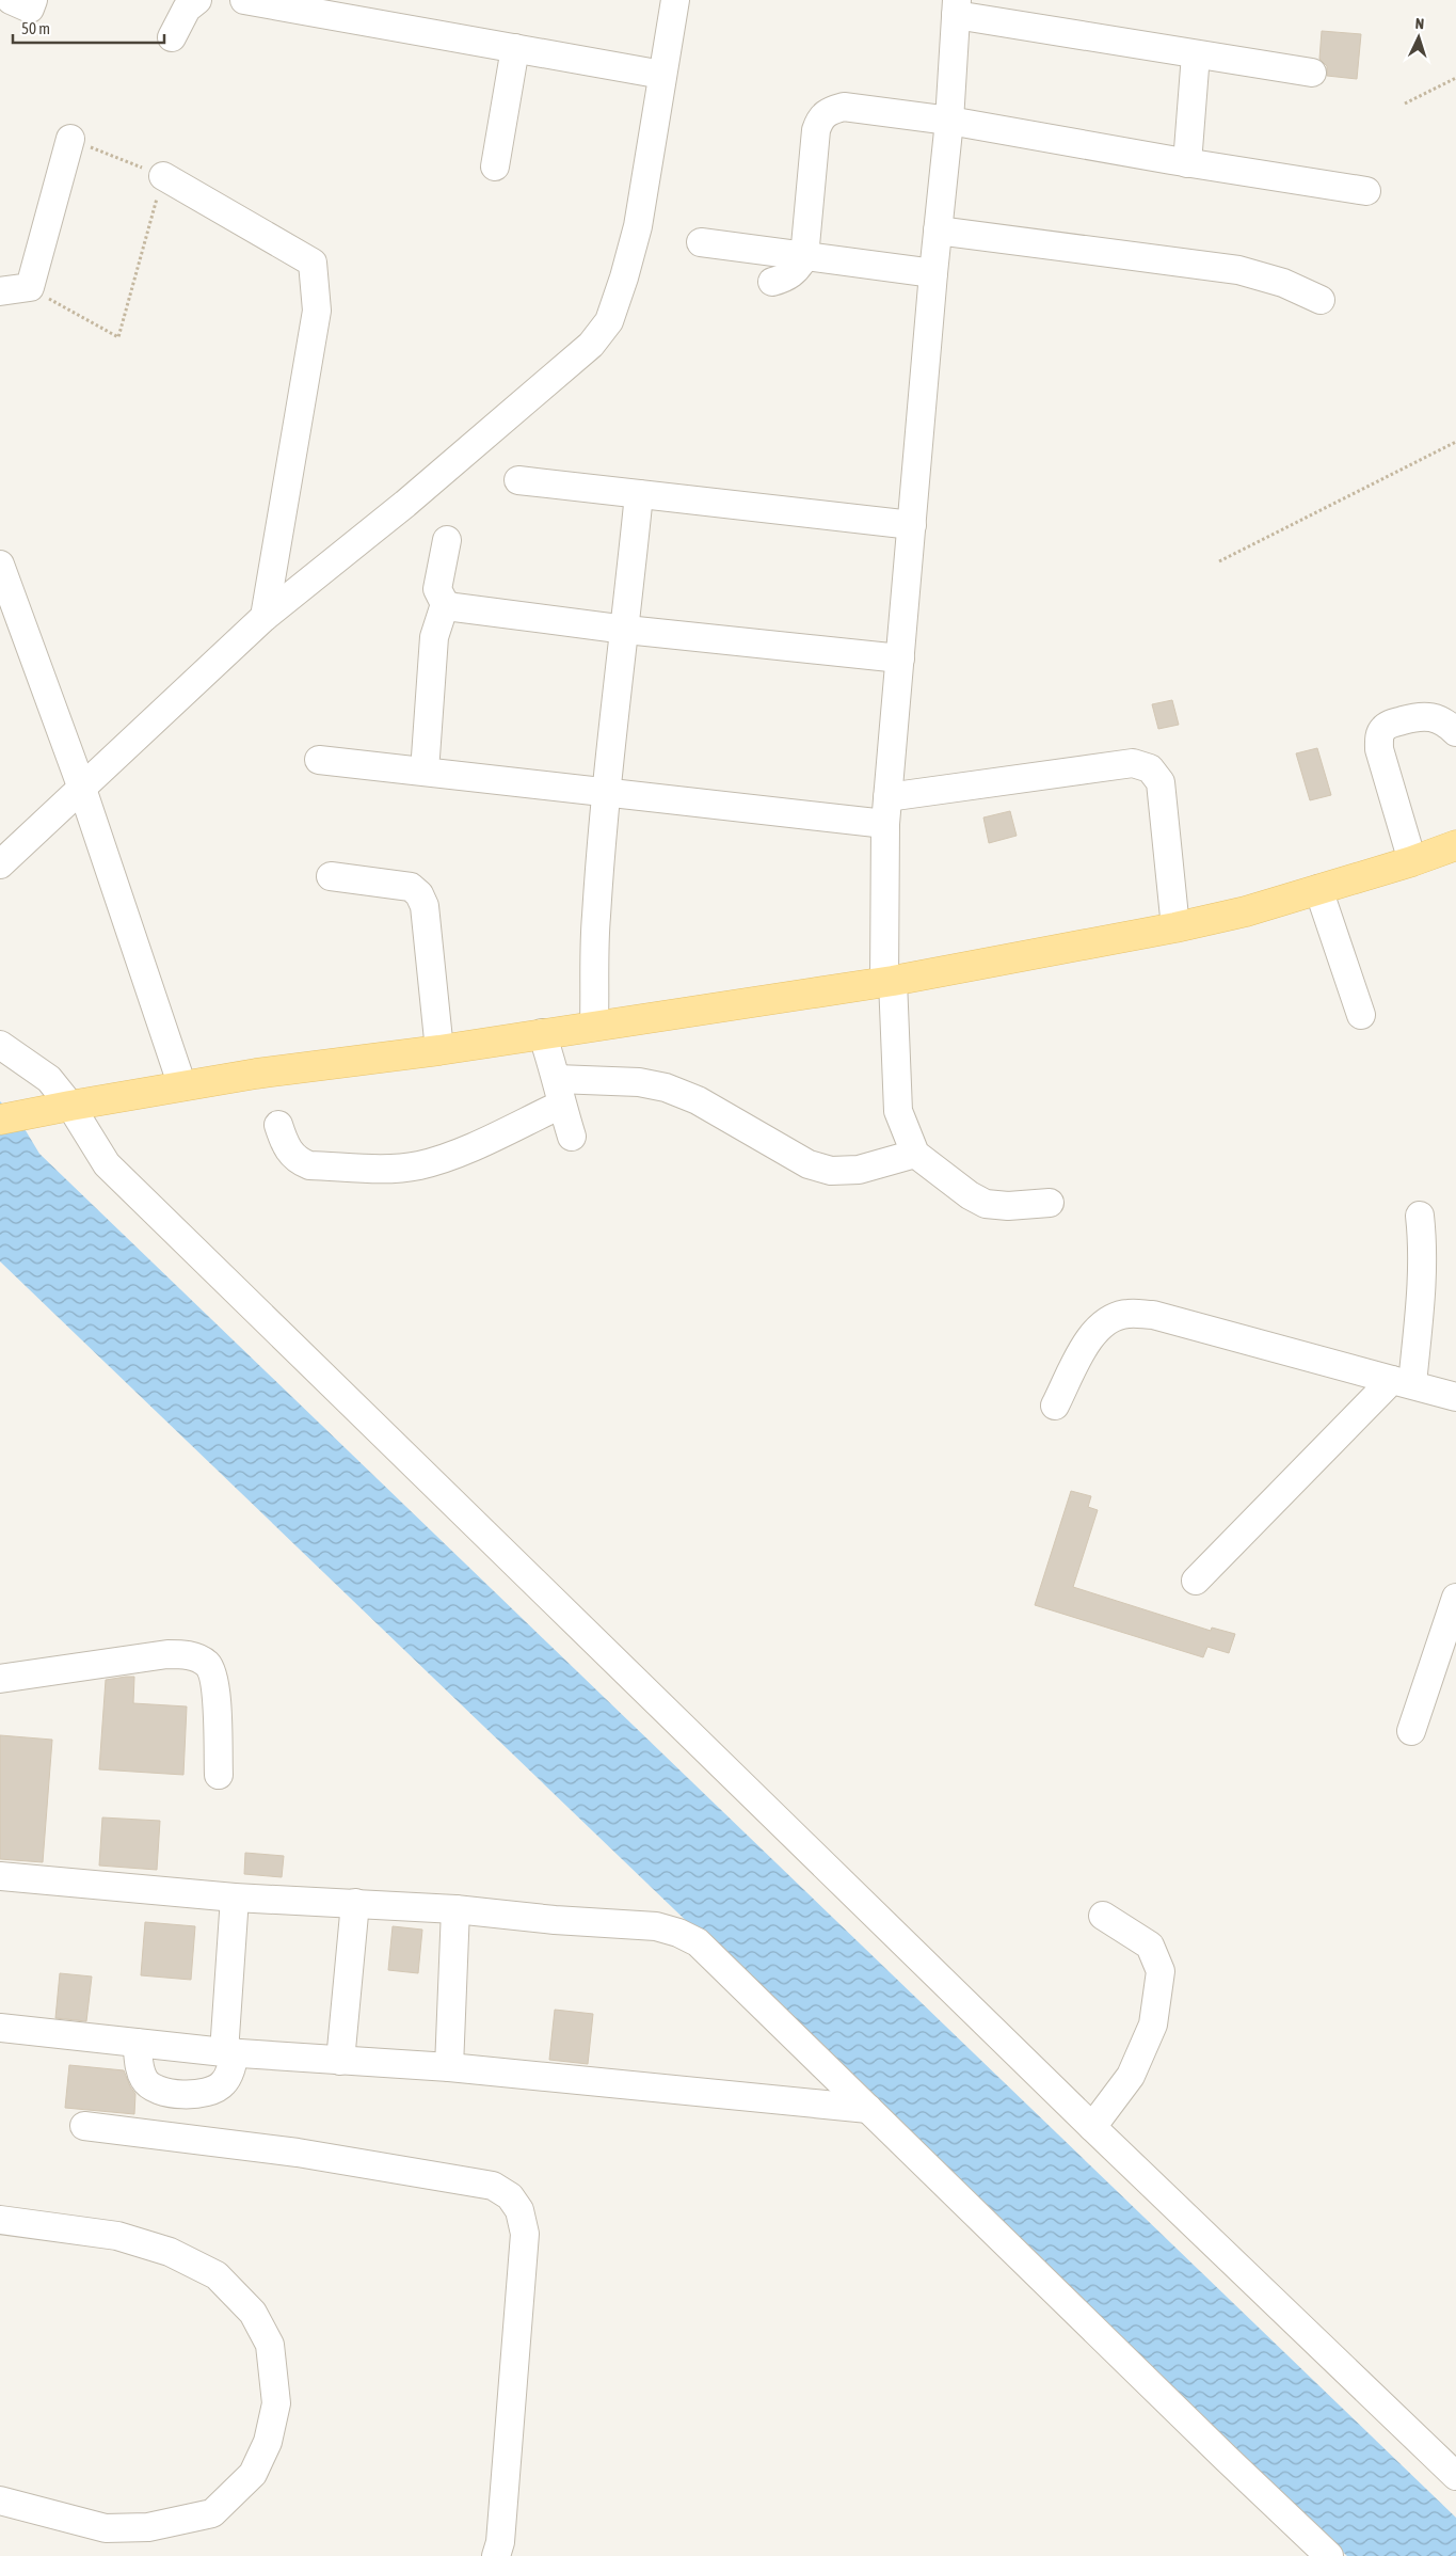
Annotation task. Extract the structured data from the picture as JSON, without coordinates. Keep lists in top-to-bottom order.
{
  "scale_bar": "50 m",
  "north": "top"
}
